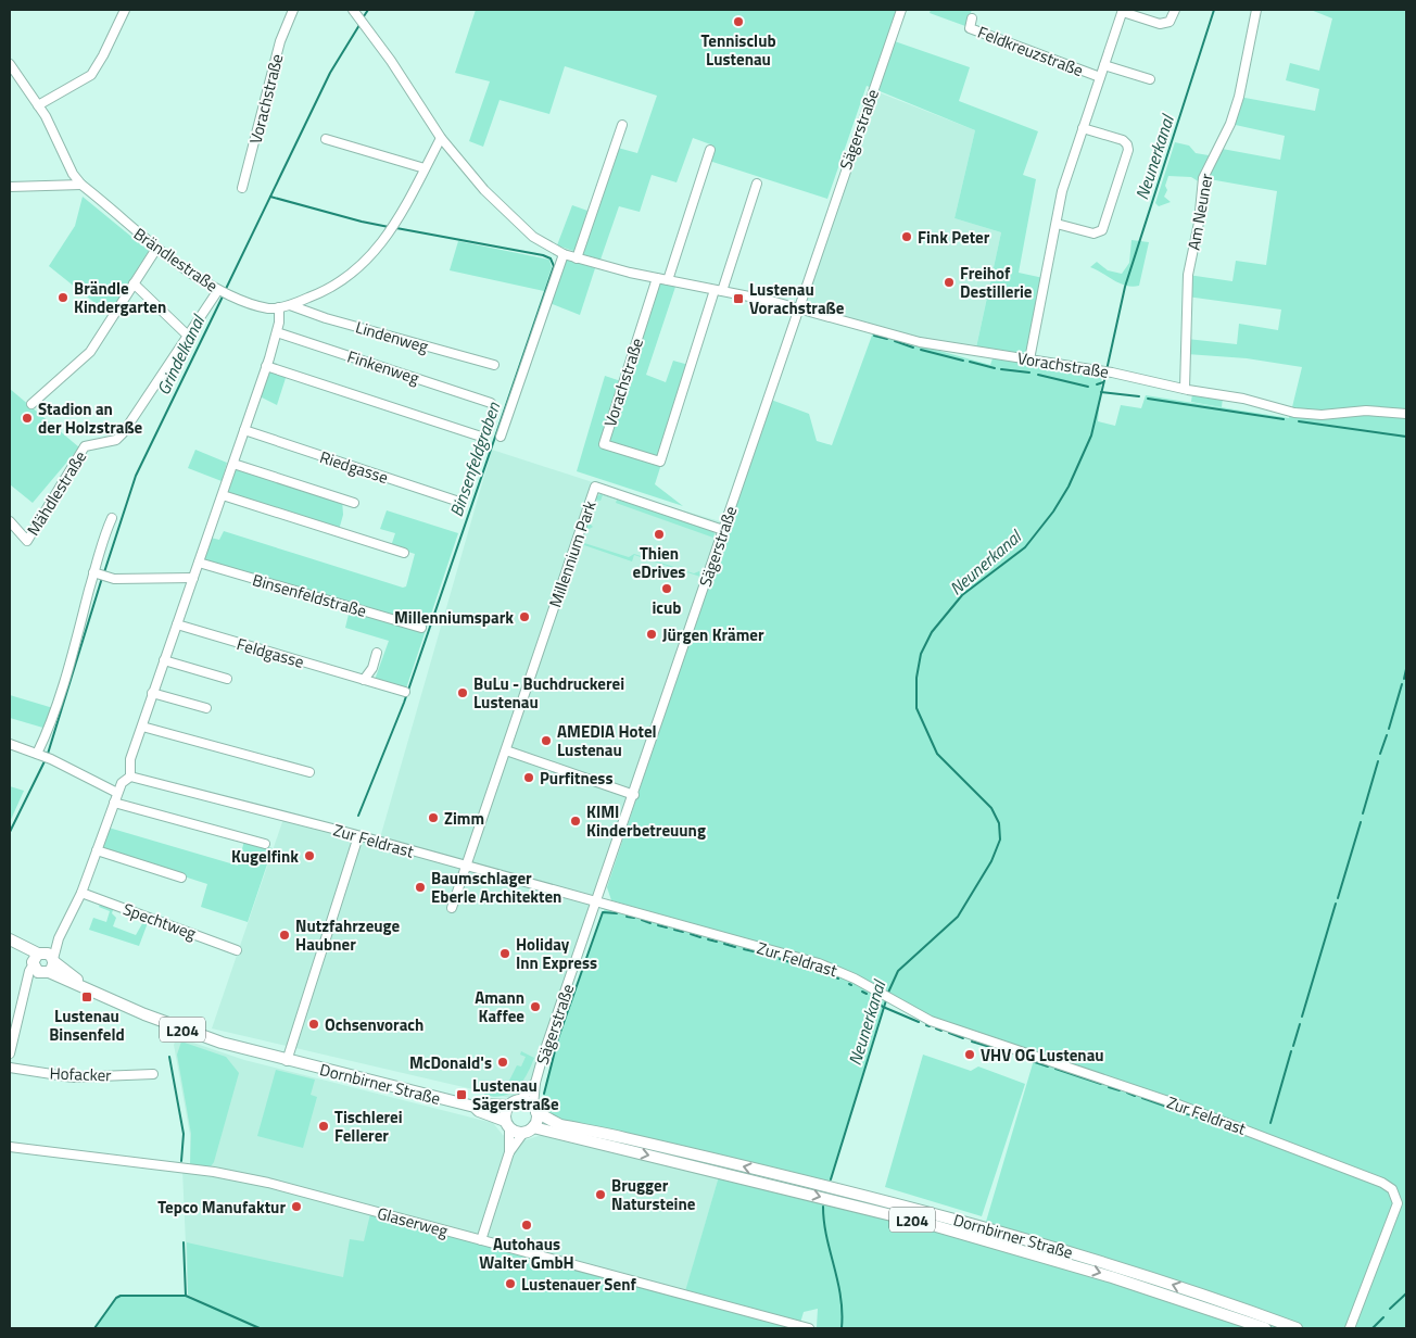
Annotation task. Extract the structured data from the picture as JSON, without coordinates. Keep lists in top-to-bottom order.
{
  "streets": {
    "main road": ["L204", "Dornbirner Straße"],
    "street": [
      "Feldkreuzstraße",
      "Vorachstraße",
      "Sägerstraße",
      "Am Neuner",
      "Brändlestraße",
      "Lindenweg",
      "Finkenweg",
      "Riedgasse",
      "Mähdlestraße",
      "Millennium Park",
      "Binsenfeldstraße",
      "Feldgasse",
      "Zur Feldrast",
      "Spechtweg",
      "Hofacker",
      "Glaserweg"
    ]
  },
  "crossings": [
    ["Feldkreuzstraße", "Vorachstraße"],
    ["Vorachstraße", "Sägerstraße"],
    ["Vorachstraße", "Am Neuner"],
    ["Vorachstraße", "Brändlestraße"],
    ["Sägerstraße", "Millennium Park"],
    ["Sägerstraße", "Zur Feldrast"],
    ["Sägerstraße", "Dornbirner Straße"],
    ["Brändlestraße", "Lindenweg"],
    ["Brändlestraße", "Mähdlestraße"],
    ["Millennium Park", "Zur Feldrast"]
  ],
  "water": ["Neunerkanal", "Grindelkanal", "Binsenfeldgraben"],
  "places": {
    "other": [
      "Tennisclub Lustenau",
      "Fink Peter",
      "Freihof Destillerie",
      "Brändle Kindergarten",
      "Stadion an der Holzstraße",
      "Thien eDrives",
      "icub",
      "Millenniumspark",
      "Jürgen Krämer",
      "BuLu - Buchdruckerei Lustenau",
      "AMEDIA Hotel Lustenau",
      "Purfitness",
      "Zimm",
      "KIMI Kinderbetreuung",
      "Kugelfink",
      "Baumschlager Eberle Architekten",
      "Nutzfahrzeuge Haubner",
      "Holiday Inn Express",
      "Amann Kaffee",
      "Ochsenvorach",
      "VHV OG Lustenau",
      "McDonald's",
      "Tischlerei Fellerer",
      "Brugger Natursteine",
      "Tepco Manufaktur",
      "Autohaus Walter GmbH",
      "Lustenauer Senf"
    ],
    "transit": ["Lustenau Vorachstraße", "Lustenau Binsenfeld", "Lustenau Sägerstraße"]
  }
}
